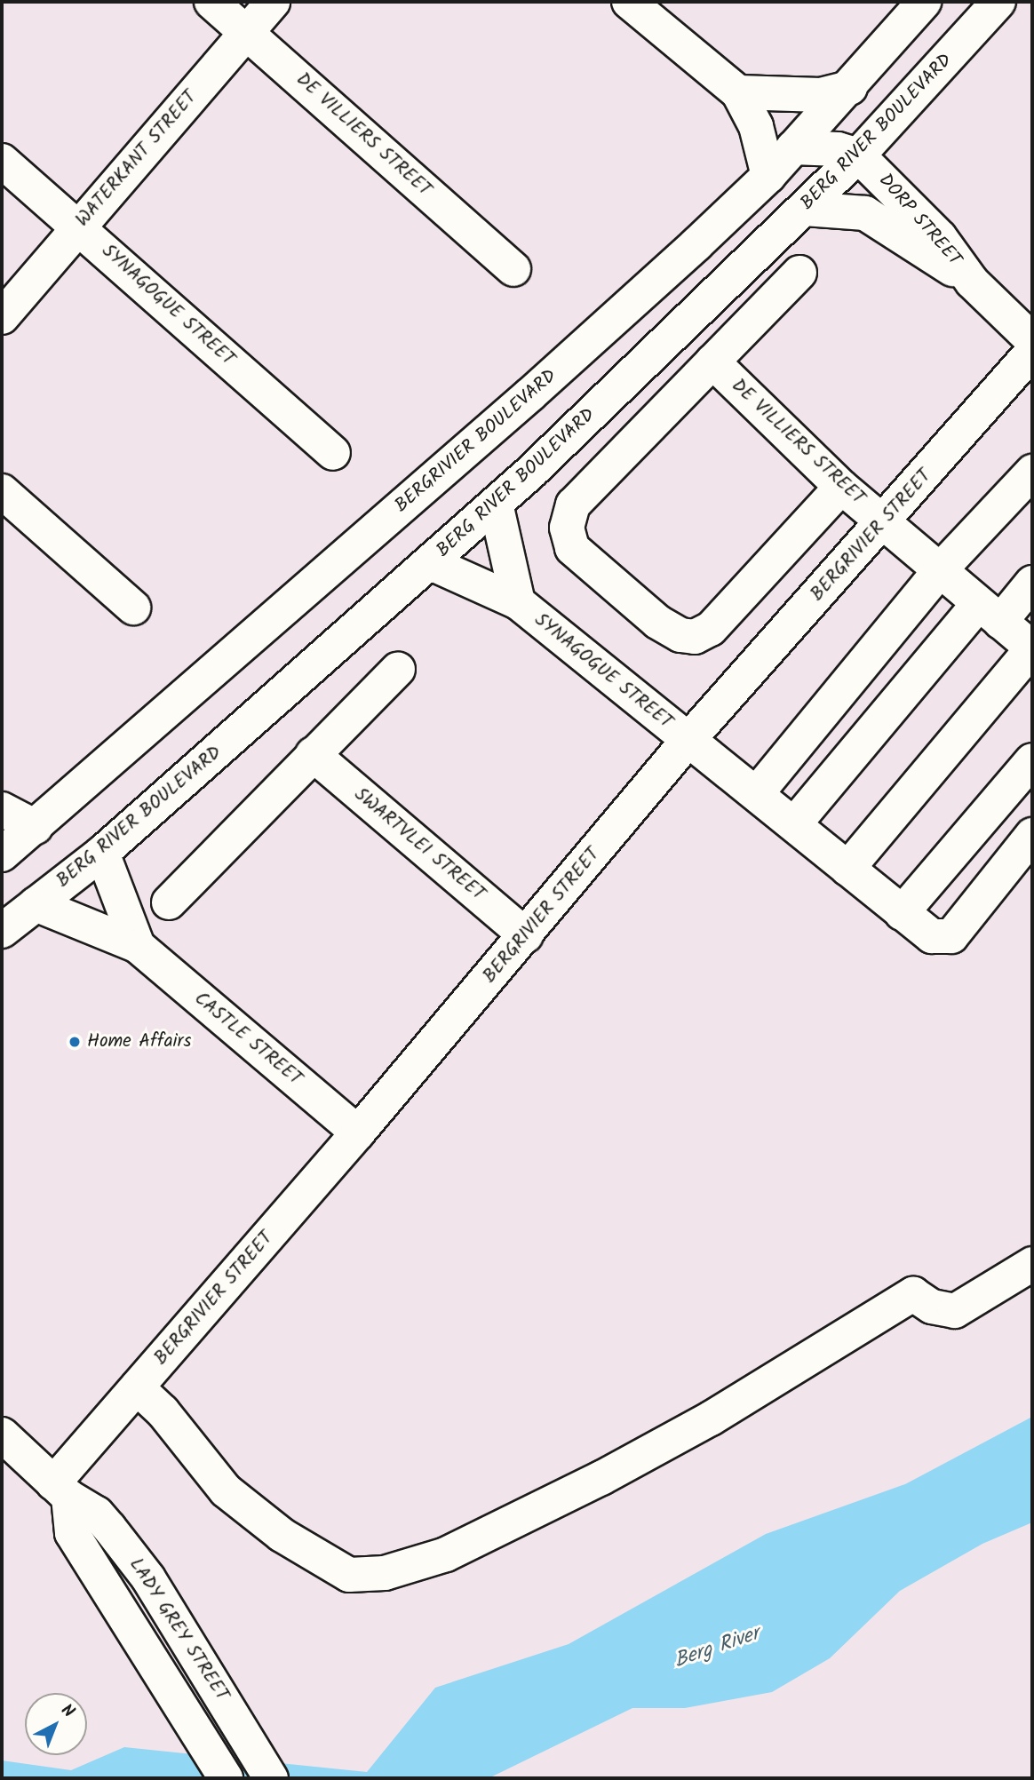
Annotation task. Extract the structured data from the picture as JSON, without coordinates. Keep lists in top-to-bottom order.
{
  "streets": {
    "street": [
      "BERG RIVER BOULEVARD",
      "DE VILLIERS STREET",
      "WATERKANT STREET",
      "DORP STREET",
      "SYNAGOGUE STREET",
      "BERGRIVIER BOULEVARD",
      "BERGRIVIER STREET",
      "SWARTVLEI STREET",
      "CASTLE STREET",
      "LADY GREY STREET"
    ]
  },
  "crossings": [
    ["BERG RIVER BOULEVARD", "DORP STREET"],
    ["BERG RIVER BOULEVARD", "SYNAGOGUE STREET"],
    ["BERG RIVER BOULEVARD", "CASTLE STREET"],
    ["DE VILLIERS STREET", "WATERKANT STREET"],
    ["DE VILLIERS STREET", "BERGRIVIER STREET"],
    ["WATERKANT STREET", "SYNAGOGUE STREET"],
    ["SYNAGOGUE STREET", "BERGRIVIER STREET"],
    ["BERGRIVIER STREET", "SWARTVLEI STREET"],
    ["BERGRIVIER STREET", "CASTLE STREET"],
    ["BERGRIVIER STREET", "LADY GREY STREET"]
  ],
  "water": ["Berg River"],
  "places": ["Home Affairs"],
  "north": "top right"
}
